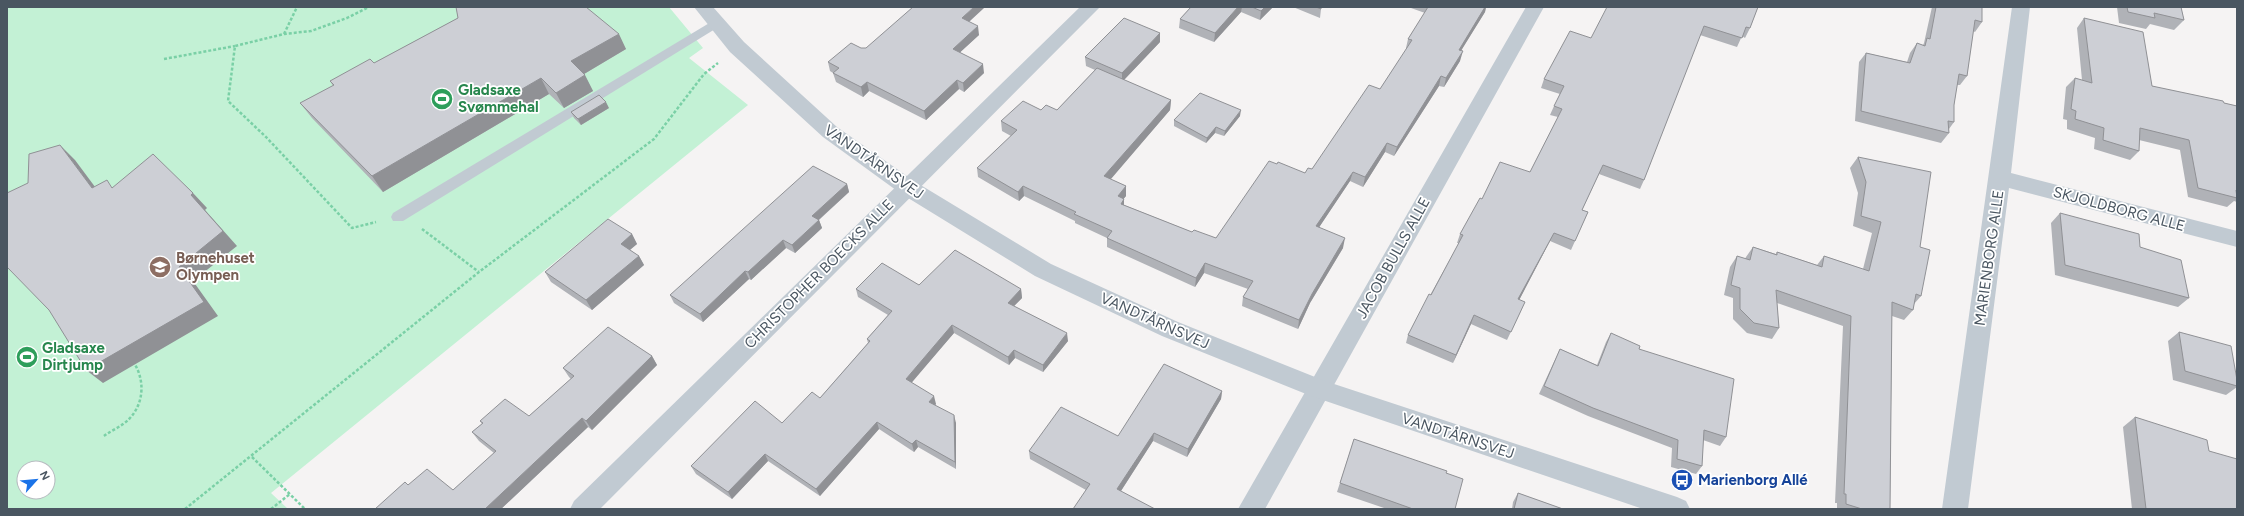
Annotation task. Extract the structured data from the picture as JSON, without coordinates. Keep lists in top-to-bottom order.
{
  "streets": {
    "street": [
      "VANDTÅRNSVEJ",
      "SKJOLDBORG ALLE",
      "JACOB BULLS ALLE",
      "MARIENBORG ALLE",
      "CHRISTOPHER BOECKS ALLE"
    ]
  },
  "crossings": [
    ["VANDTÅRNSVEJ", "JACOB BULLS ALLE"],
    ["VANDTÅRNSVEJ", "CHRISTOPHER BOECKS ALLE"],
    ["SKJOLDBORG ALLE", "MARIENBORG ALLE"]
  ],
  "places": {
    "sports": ["Gladsaxe Svømmehal", "Gladsaxe Dirtjump"],
    "school or university": ["Børnehuset Olympen"],
    "bus stop": ["Marienborg Allé"]
  },
  "north": "top right"
}
